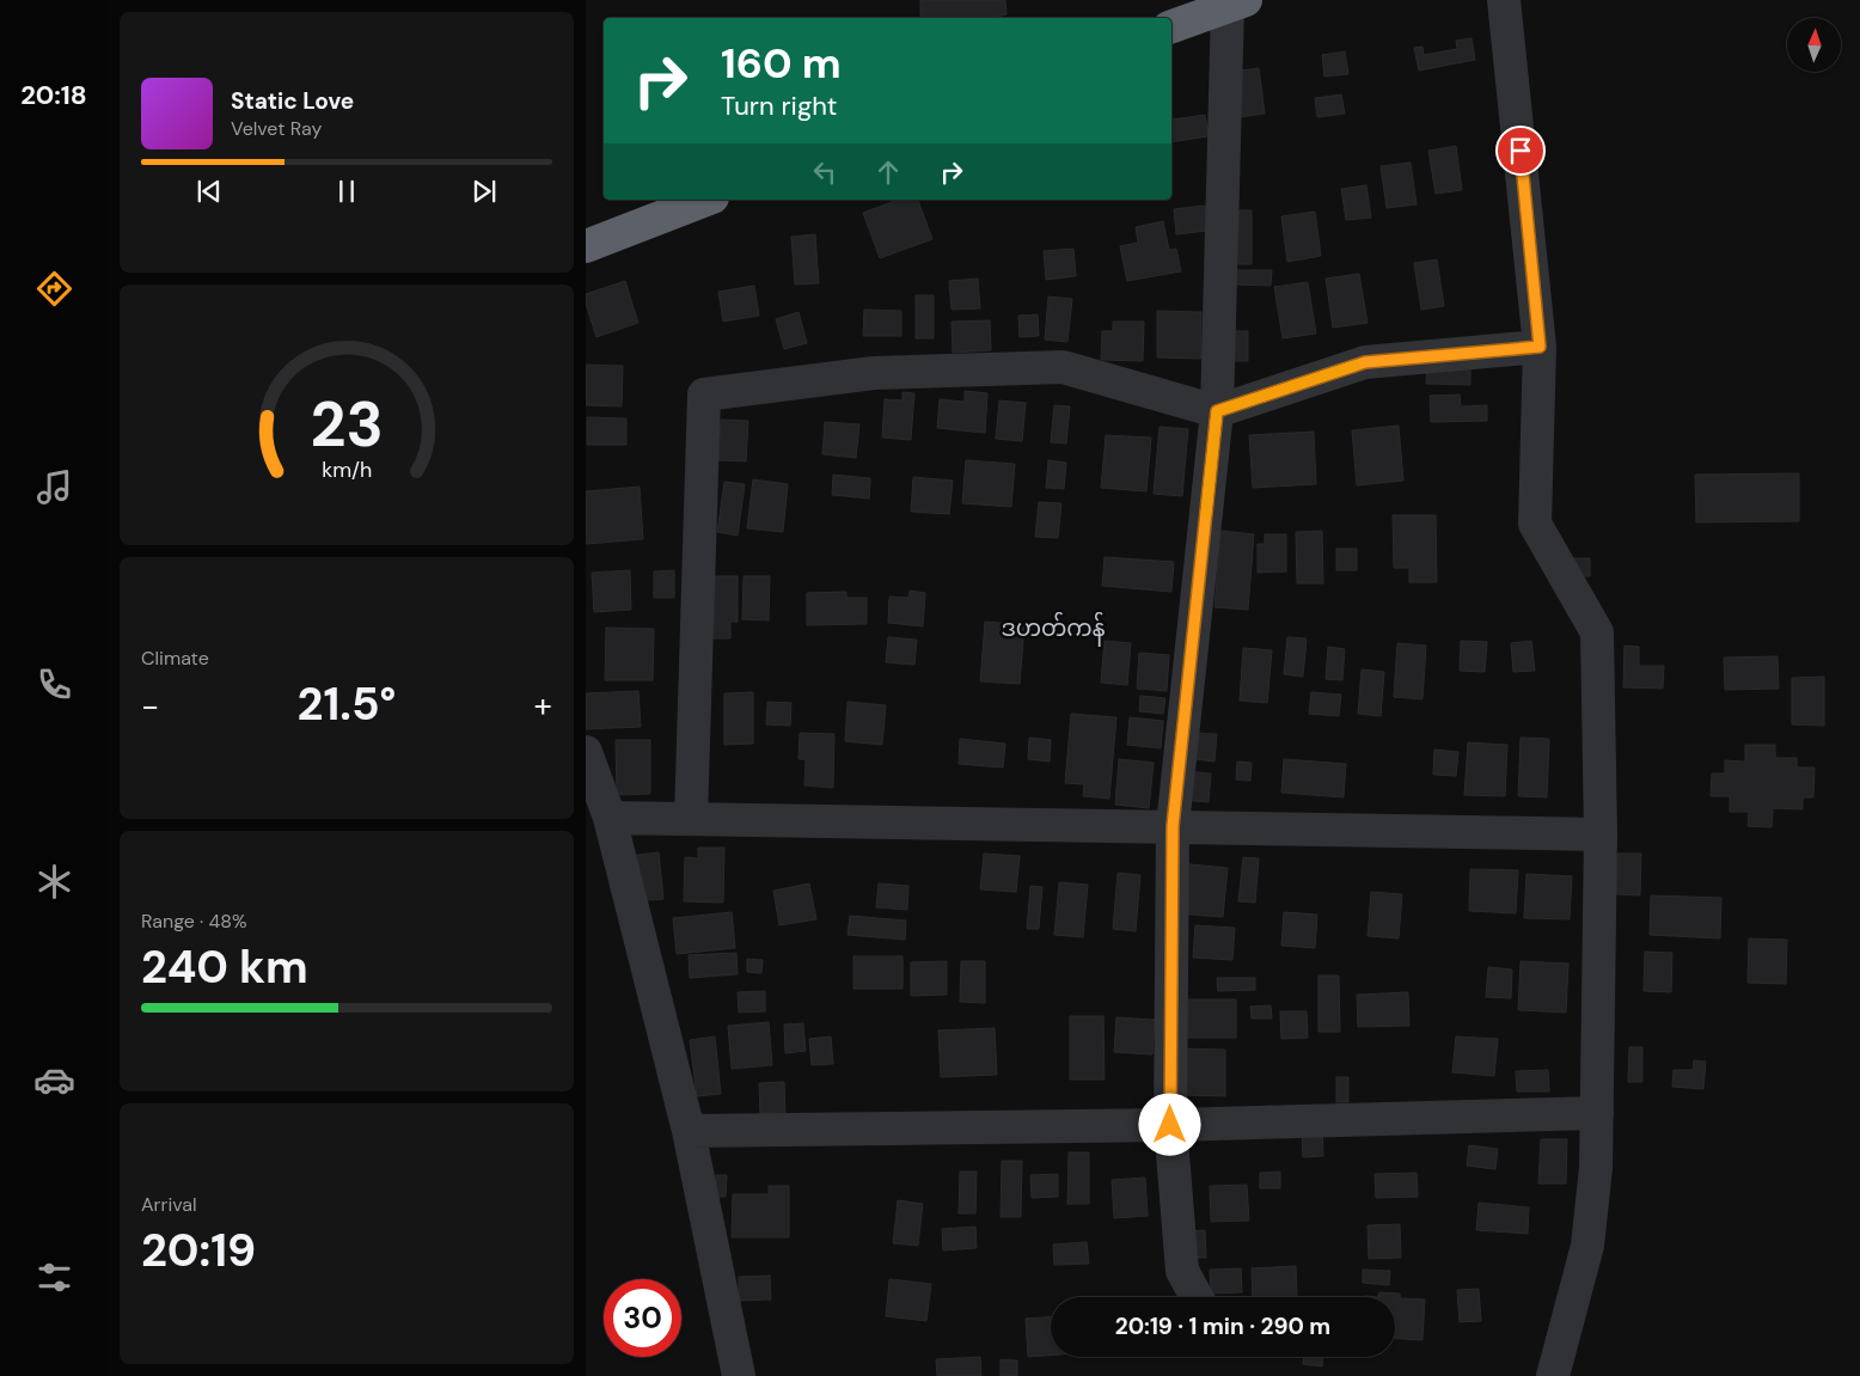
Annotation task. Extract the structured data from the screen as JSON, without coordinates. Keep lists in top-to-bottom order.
{
  "districts": ["ဒဟတ်ကန်"],
  "north": "top",
  "page": {
    "tabs": "20:18",
    "turn": ["160 m", "Turn right"],
    "song": ["Static Love", "Velvet Ray"],
    "tile": [
      "Climate",
      ["Range · 48%", "240 km"],
      ["Arrival", "20:19"]
    ],
    "heat": ["−", "21.5°", "+"],
    "limit": "30",
    "trip": "20:19 · 1 min · 290 m",
    "gauge": ["23", "km/h"]
  }
}
